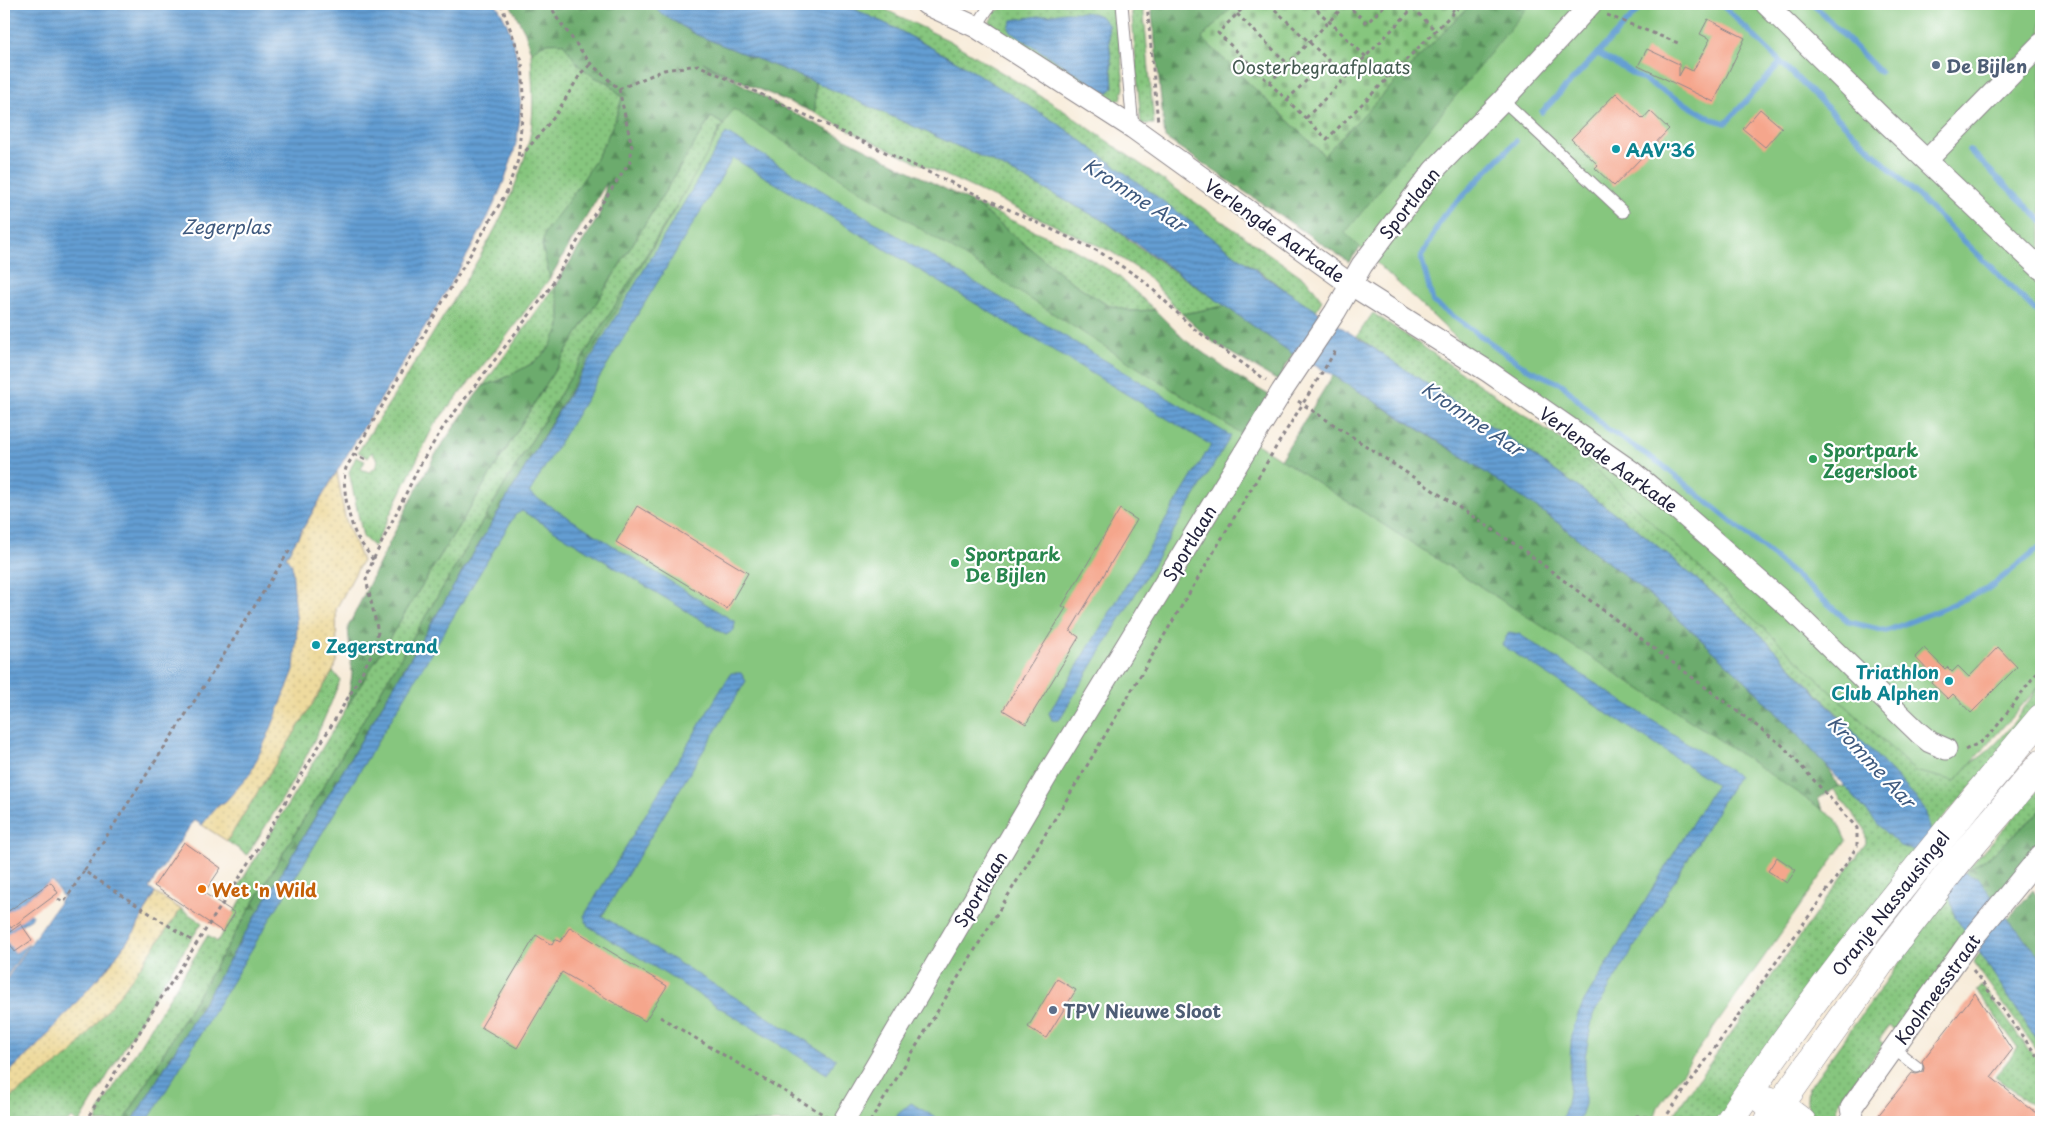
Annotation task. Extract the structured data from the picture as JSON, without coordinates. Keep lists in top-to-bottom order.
{
  "streets": {
    "main road": ["Oranje Nassausingel"],
    "street": ["Sportlaan", "Verlengde Aarkade", "Koolmeesstraat"]
  },
  "crossings": [
    ["Sportlaan", "Verlengde Aarkade"]
  ],
  "water": ["Kromme Aar", "Zegerplas"],
  "parks": ["Oosterbegraafplaats"],
  "places": [
    "De Bijlen",
    "AAV'36",
    "Sportpark Zegersloot",
    "Sportpark De Bijlen",
    "Zegerstrand",
    "Triathlon Club Alphen",
    "Wet 'n Wild",
    "TPV Nieuwe Sloot"
  ]
}
